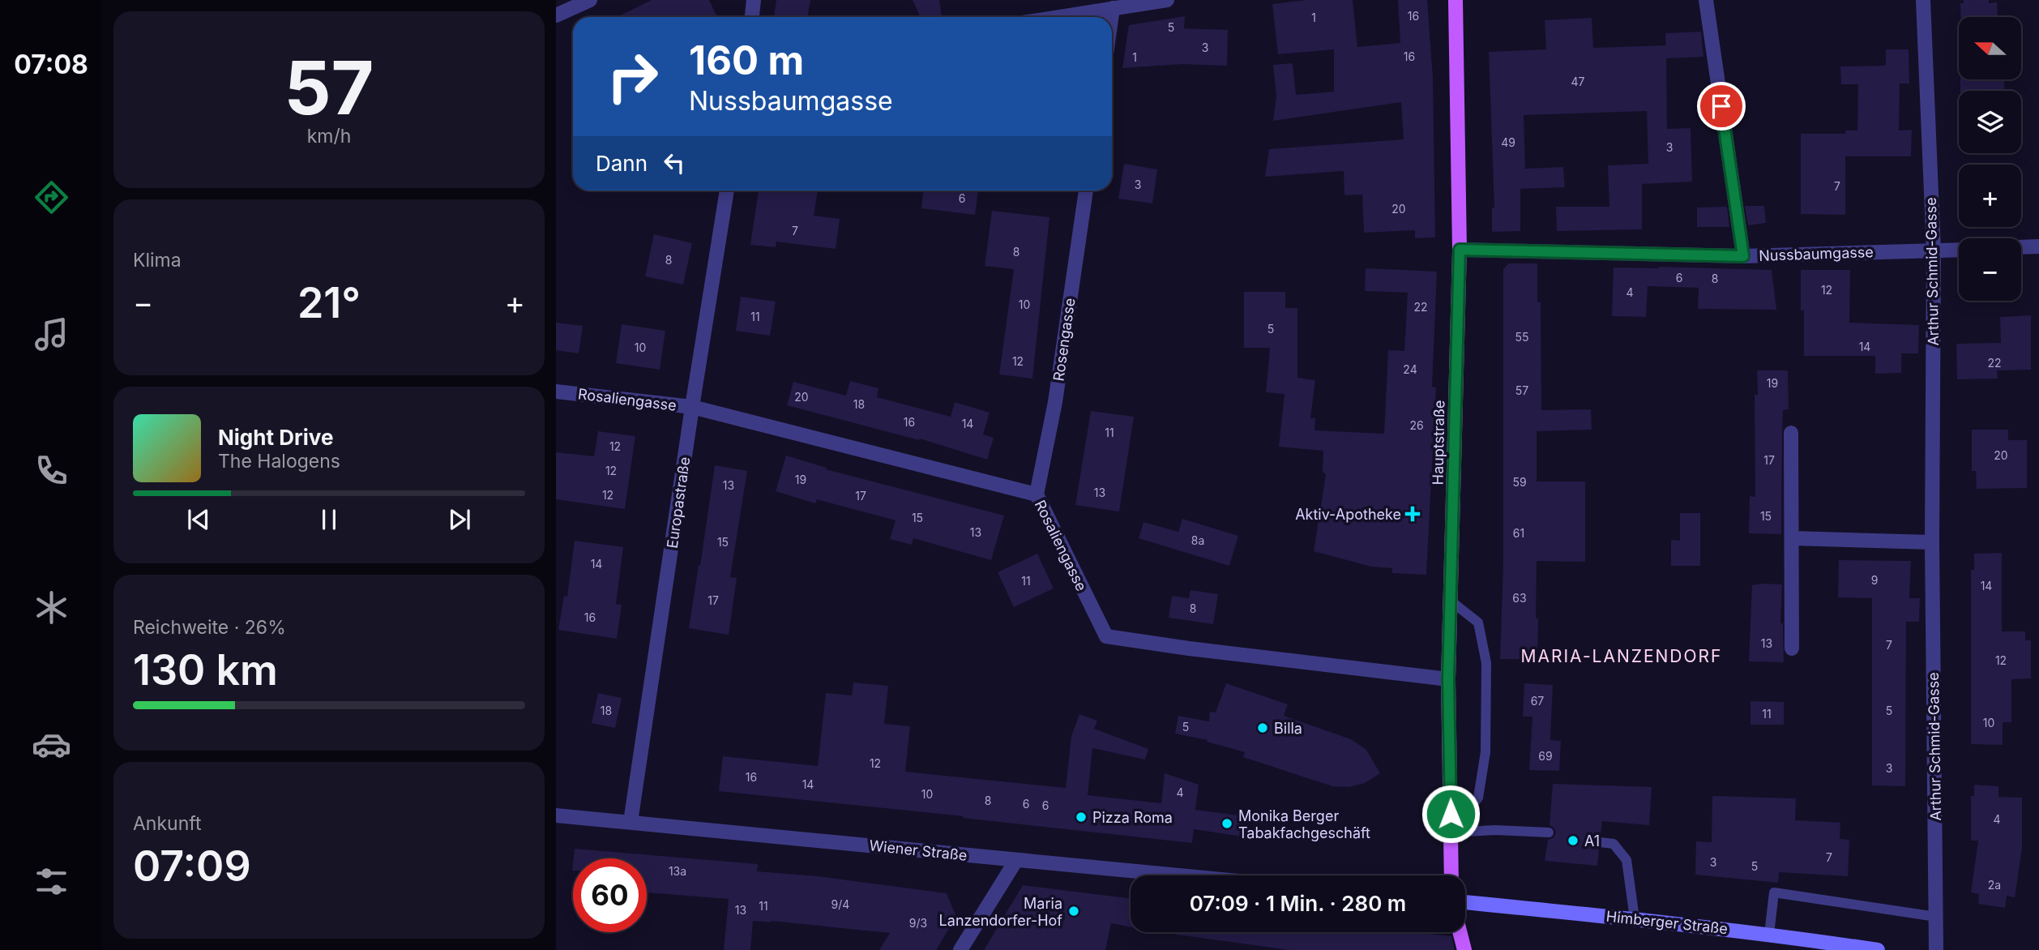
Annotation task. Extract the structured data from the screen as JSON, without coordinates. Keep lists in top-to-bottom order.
{
  "streets": {
    "main road": ["Hauptstraße"],
    "street": [
      "Nussbaumgasse",
      "Arthur Schmid-Gasse",
      "Rosengasse",
      "Rosaliengasse",
      "Europastraße",
      "Wiener Straße",
      "Himberger Straße"
    ]
  },
  "crossings": [
    ["Nussbaumgasse", "Arthur Schmid-Gasse"],
    ["Nussbaumgasse", "Hauptstraße"],
    ["Rosengasse", "Rosaliengasse"],
    ["Rosaliengasse", "Hauptstraße"],
    ["Rosaliengasse", "Europastraße"],
    ["Europastraße", "Wiener Straße"]
  ],
  "districts": ["MARIA-LANZENDORF"],
  "places": {
    "health": ["Aktiv-Apotheke"],
    "other": [
      "Billa",
      "Pizza Roma",
      "Monika Berger Tabakfachgeschäft",
      "A1",
      "Maria Lanzendorfer-Hof"
    ]
  },
  "house_numbers": [
    "16",
    "1",
    "5",
    "3",
    "16",
    "1",
    "47",
    "49",
    "3",
    "3",
    "7",
    "6",
    "20",
    "7",
    "8",
    "8",
    "6",
    "8",
    "12",
    "4",
    "10",
    "22",
    "11",
    "5",
    "55",
    "14",
    "10",
    "12",
    "22",
    "24",
    "19",
    "57",
    "20",
    "18",
    "16",
    "14",
    "26",
    "11",
    "12",
    "20",
    "17",
    "12",
    "19",
    "59",
    "13",
    "13",
    "12",
    "17",
    "15",
    "15",
    "13",
    "61",
    "8a",
    "15",
    "14",
    "9",
    "11",
    "14",
    "63",
    "17",
    "8",
    "16",
    "13",
    "7",
    "12",
    "67",
    "18",
    "5",
    "11",
    "10",
    "5",
    "69",
    "12",
    "3",
    "16",
    "14",
    "4",
    "10",
    "8",
    "6",
    "6",
    "4",
    "7",
    "3",
    "5",
    "13a",
    "2a",
    "9/4",
    "11",
    "13",
    "9/3"
  ],
  "north": "left",
  "page": {
    "tabs": "07:08",
    "tile": [
      ["57", "km/h"],
      "Klima",
      ["Reichweite · 26%", "130 km"],
      ["Ankunft", "07:09"]
    ],
    "map_buttons": ["+", "−"],
    "turn": ["160 m", "Nussbaumgasse"],
    "then": "Dann",
    "heat": ["−", "21°", "+"],
    "song": ["Night Drive", "The Halogens"],
    "limit": "60",
    "trip": "07:09 · 1 Min. · 280 m"
  }
}
